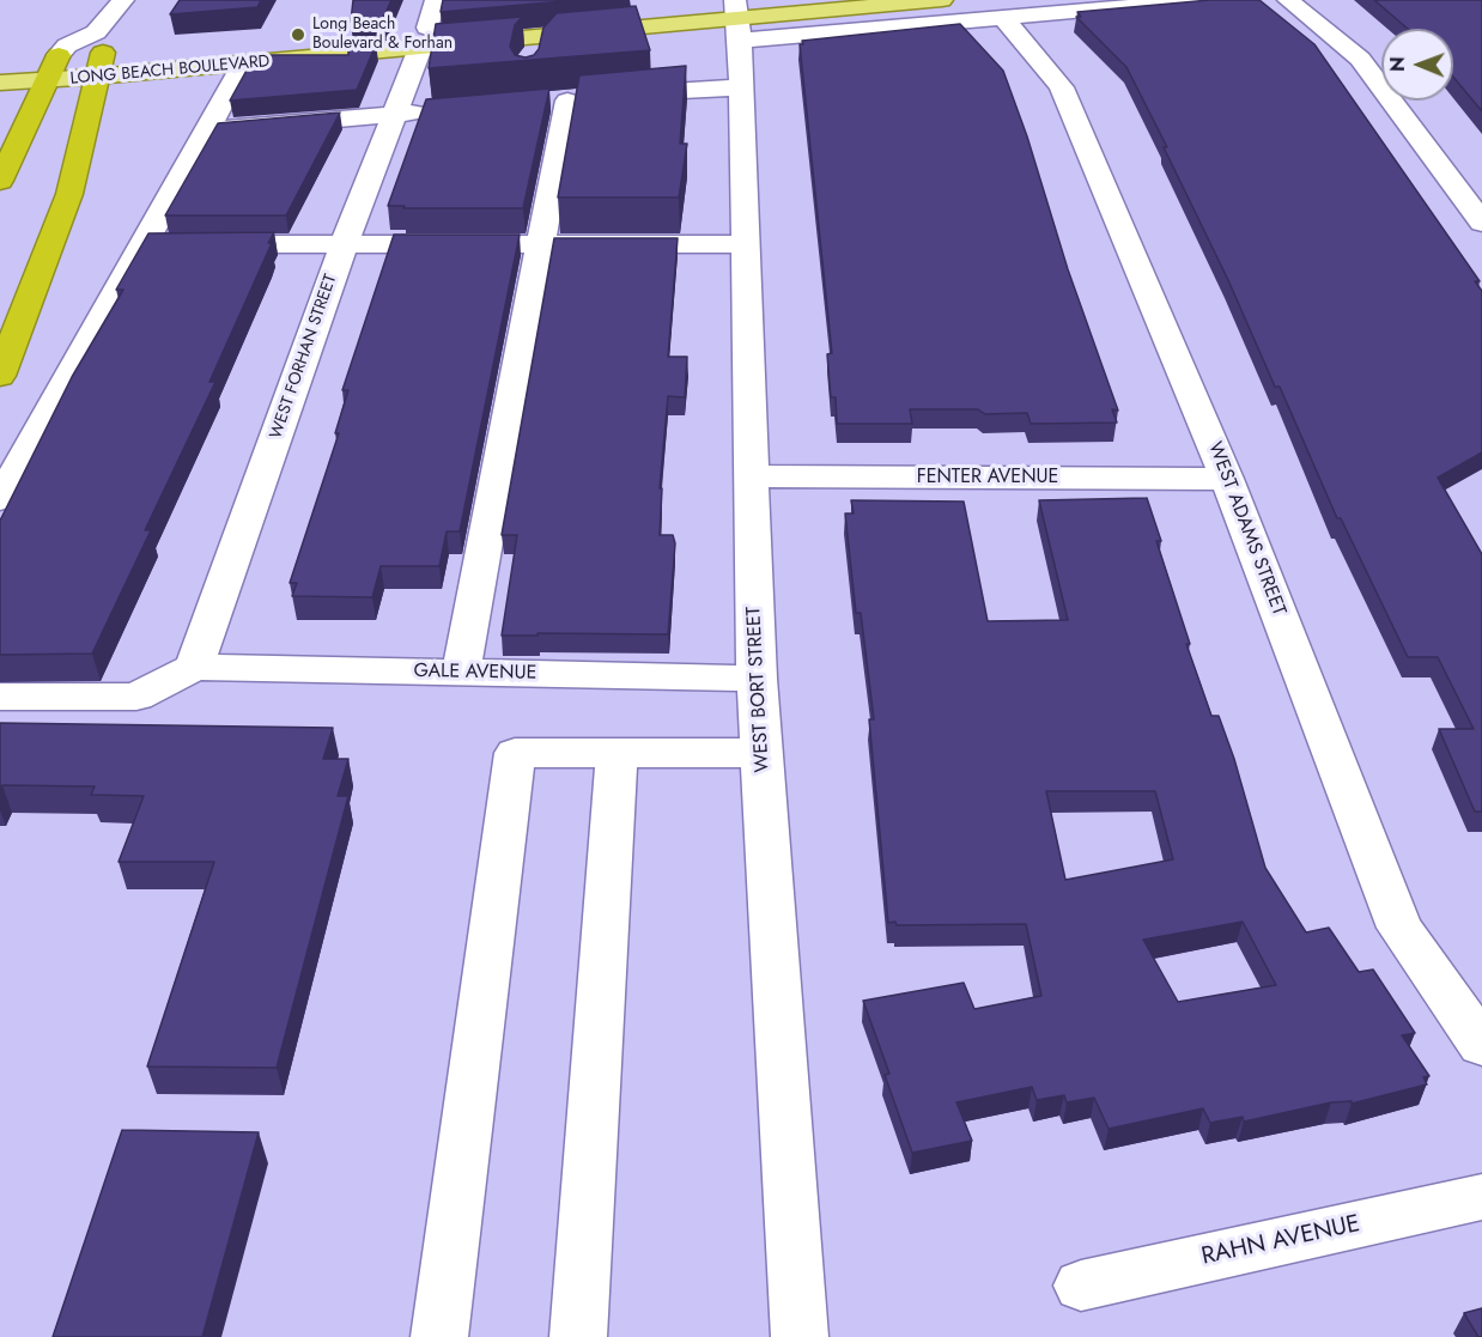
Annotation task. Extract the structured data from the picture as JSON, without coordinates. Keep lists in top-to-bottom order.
{
  "streets": {
    "main road": ["LONG BEACH BOULEVARD"],
    "street": [
      "WEST FORHAN STREET",
      "FENTER AVENUE",
      "WEST ADAMS STREET",
      "GALE AVENUE",
      "WEST BORT STREET",
      "RAHN AVENUE"
    ]
  },
  "crossings": [
    ["LONG BEACH BOULEVARD", "WEST FORHAN STREET"],
    ["LONG BEACH BOULEVARD", "WEST BORT STREET"],
    ["WEST FORHAN STREET", "GALE AVENUE"],
    ["FENTER AVENUE", "WEST ADAMS STREET"],
    ["FENTER AVENUE", "WEST BORT STREET"],
    ["GALE AVENUE", "WEST BORT STREET"]
  ],
  "places": ["Long Beach Boulevard & Forhan"],
  "north": "left"
}
